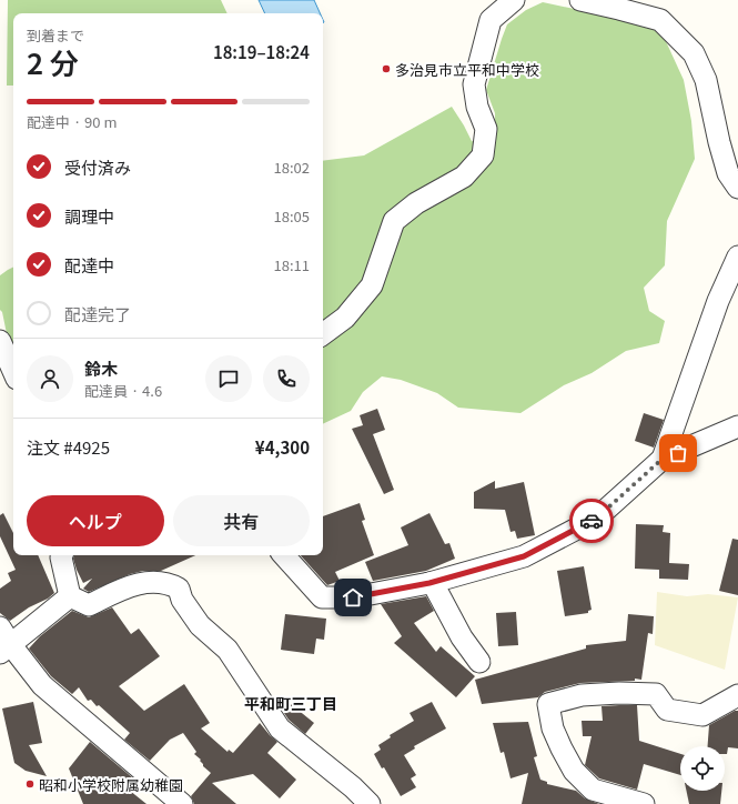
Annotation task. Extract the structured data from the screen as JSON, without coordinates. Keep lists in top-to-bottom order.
{
  "districts": ["平和町三丁目"],
  "places": ["多治見市立平和中学校", "昭和小学校附属幼稚園"],
  "page": {
    "heading": ["2 分", "到着まで", "18:19–18:24"],
    "panel": [
      "鈴木",
      "配達員 · 4.6",
      "注文 #4925",
      "¥4,300"
    ],
    "bar": "配達中 · 90 m",
    "list": [
      ["受付済み", "18:02"],
      ["調理中", "18:05"],
      ["配達中", "18:11"],
      "配達完了"
    ],
    "buttons": ["ヘルプ", "共有"]
  }
}
